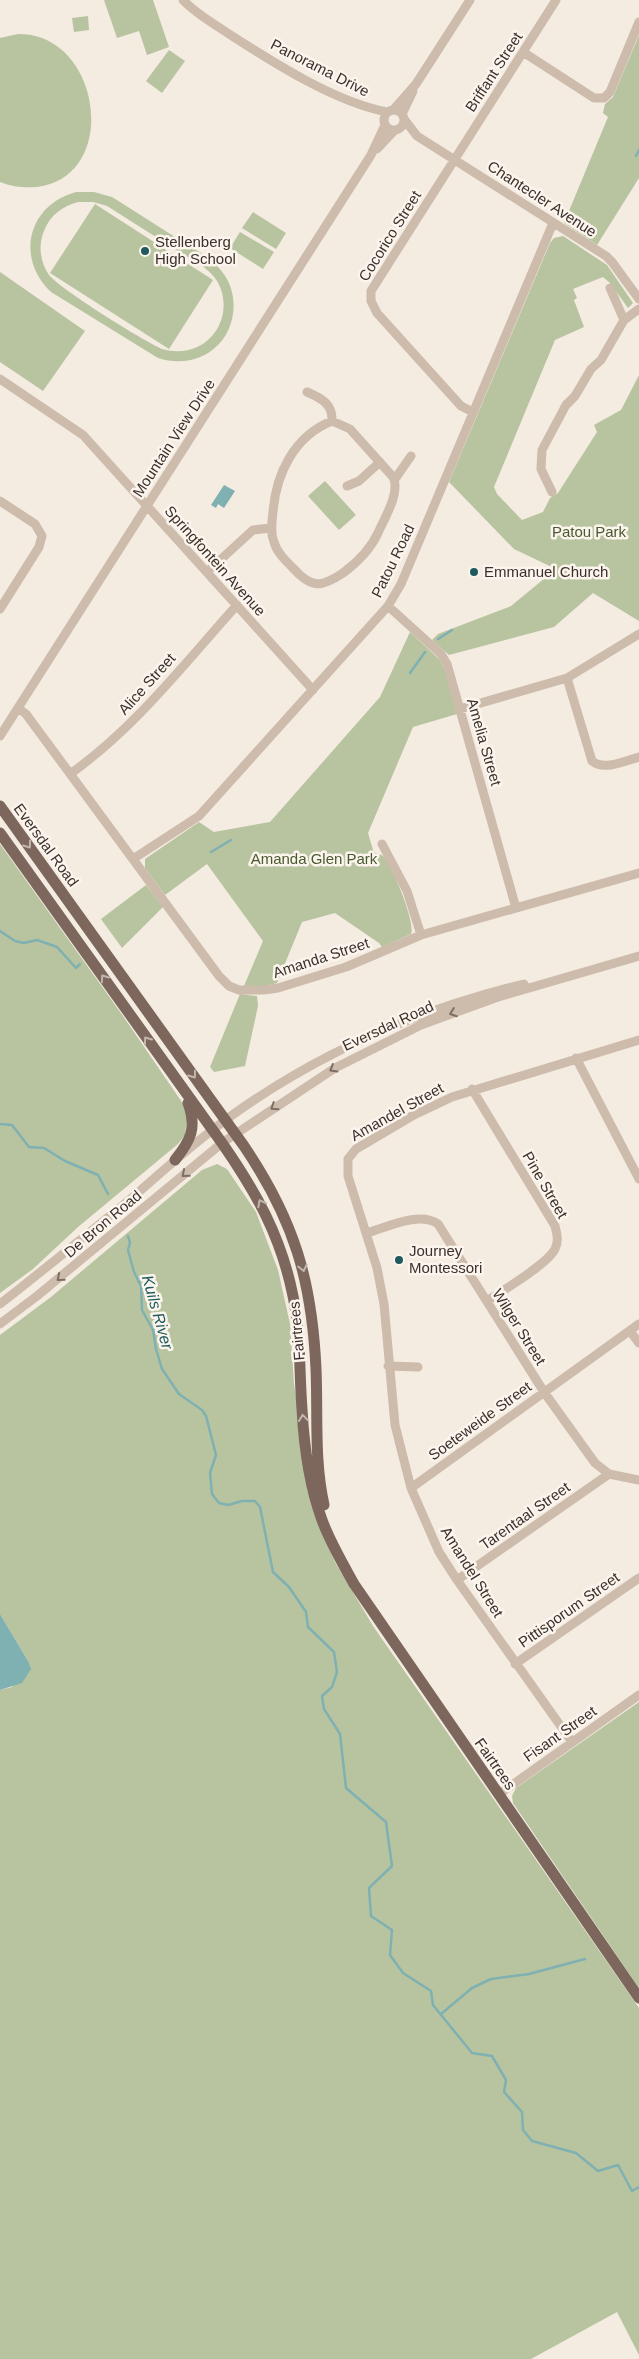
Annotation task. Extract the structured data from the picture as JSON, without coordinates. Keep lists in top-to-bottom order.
{
  "streets": {
    "main road": ["Eversdal Road", "Fairtrees"],
    "street": [
      "Panorama Drive",
      "Briffant Street",
      "Chantecler Avenue",
      "Cocorico Street",
      "Mountain View Drive",
      "Springfontein Avenue",
      "Patou Road",
      "Alice Street",
      "Amelia Street",
      "Amanda Street",
      "Amandel Street",
      "Pine Street",
      "De Bron Road",
      "Wilger Street",
      "Soeteweide Street",
      "Tarentaal Street",
      "Pittisporum Street",
      "Fisant Street"
    ]
  },
  "crossings": [
    ["Panorama Drive", "Chantecler Avenue"],
    ["Panorama Drive", "Mountain View Drive"],
    ["Briffant Street", "Chantecler Avenue"],
    ["Briffant Street", "Cocorico Street"],
    ["Chantecler Avenue", "Cocorico Street"],
    ["Chantecler Avenue", "Mountain View Drive"],
    ["Chantecler Avenue", "Patou Road"],
    ["Cocorico Street", "Patou Road"],
    ["Mountain View Drive", "Springfontein Avenue"],
    ["Mountain View Drive", "Amanda Street"],
    ["Springfontein Avenue", "Patou Road"],
    ["Springfontein Avenue", "Alice Street"],
    ["Patou Road", "Amelia Street"],
    ["Patou Road", "Amanda Street"],
    ["Alice Street", "Amanda Street"],
    ["Amelia Street", "Amanda Street"],
    ["Eversdal Road", "De Bron Road"],
    ["Eversdal Road", "Fairtrees"],
    ["Amandel Street", "Pine Street"],
    ["Amandel Street", "Wilger Street"],
    ["Amandel Street", "Soeteweide Street"],
    ["Amandel Street", "Tarentaal Street"],
    ["Amandel Street", "Pittisporum Street"],
    ["Amandel Street", "Fisant Street"],
    ["Pine Street", "Wilger Street"],
    ["De Bron Road", "Fairtrees"],
    ["Wilger Street", "Soeteweide Street"],
    ["Wilger Street", "Tarentaal Street"],
    ["Fairtrees", "Fisant Street"]
  ],
  "water": ["Kuils River"],
  "parks": ["Patou Park", "Amanda Glen Park"],
  "places": ["Stellenberg High School", "Emmanuel Church", "Journey Montessori"]
}
